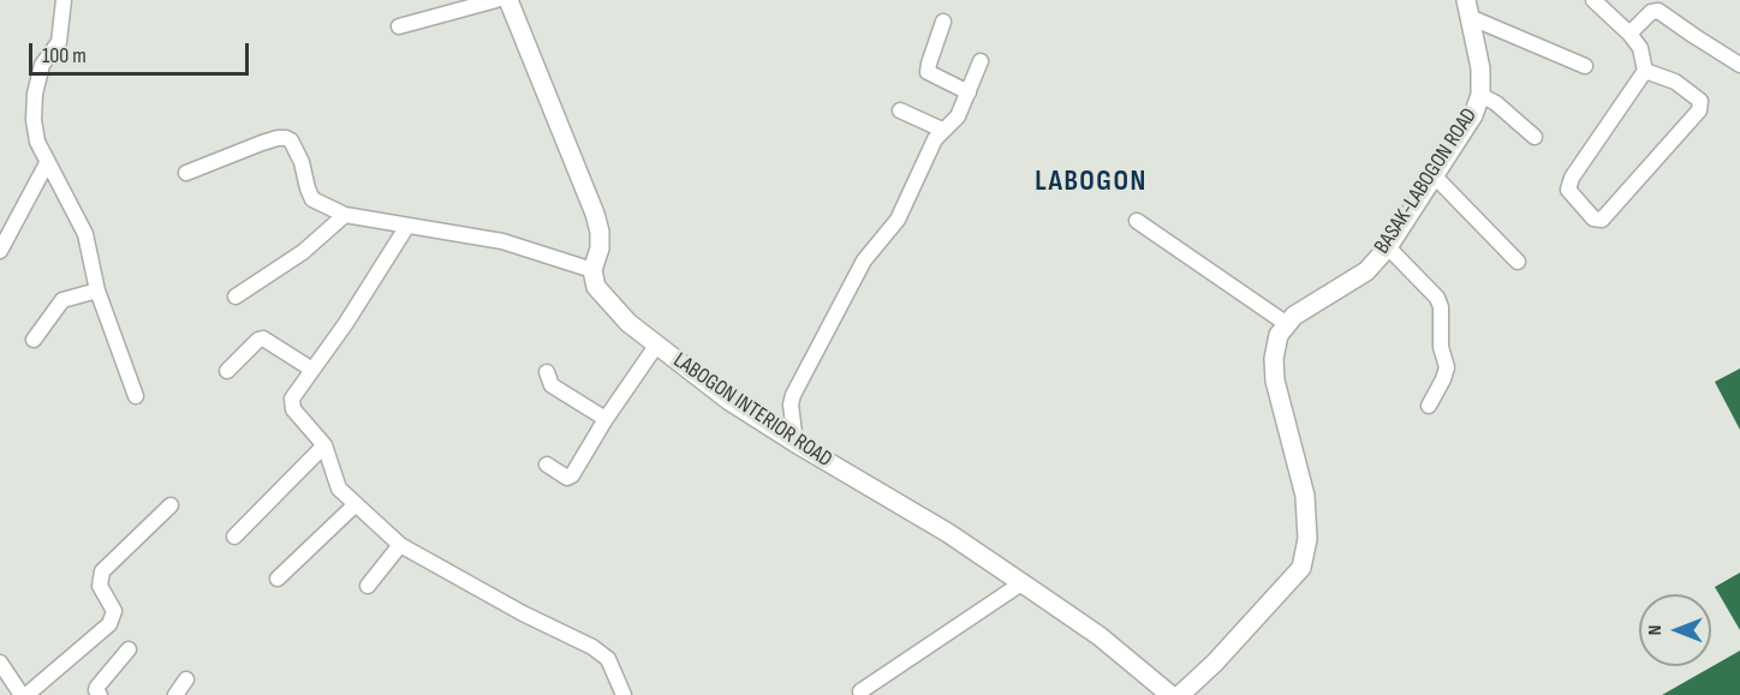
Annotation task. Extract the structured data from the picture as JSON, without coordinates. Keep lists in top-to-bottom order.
{
  "streets": {
    "street": ["BASAK-LABOGON ROAD", "LABOGON INTERIOR ROAD"]
  },
  "districts": ["LABOGON"],
  "scale_bar": "100 m",
  "north": "left"
}
